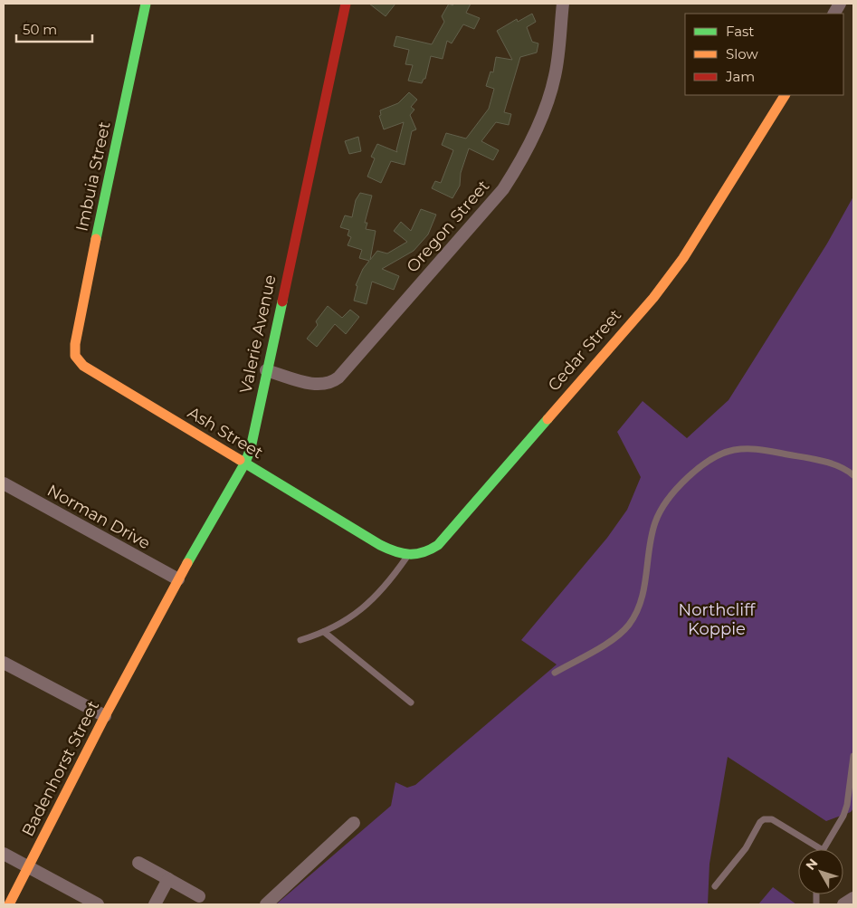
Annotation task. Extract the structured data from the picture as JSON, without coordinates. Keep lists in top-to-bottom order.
{
  "streets": {
    "street": [
      "Imbuia Street",
      "Oregon Street",
      "Valerie Avenue",
      "Cedar Street",
      "Ash Street",
      "Norman Drive",
      "Badenhorst Street"
    ]
  },
  "crossings": [
    ["Imbuia Street", "Ash Street"],
    ["Oregon Street", "Valerie Avenue"],
    ["Valerie Avenue", "Ash Street"],
    ["Valerie Avenue", "Norman Drive"],
    ["Valerie Avenue", "Badenhorst Street"],
    ["Cedar Street", "Ash Street"]
  ],
  "parks": ["Northcliff Koppie"],
  "legend": ["Fast", "Slow", "Jam"],
  "scale_bar": "50 m",
  "north": "top left"
}
